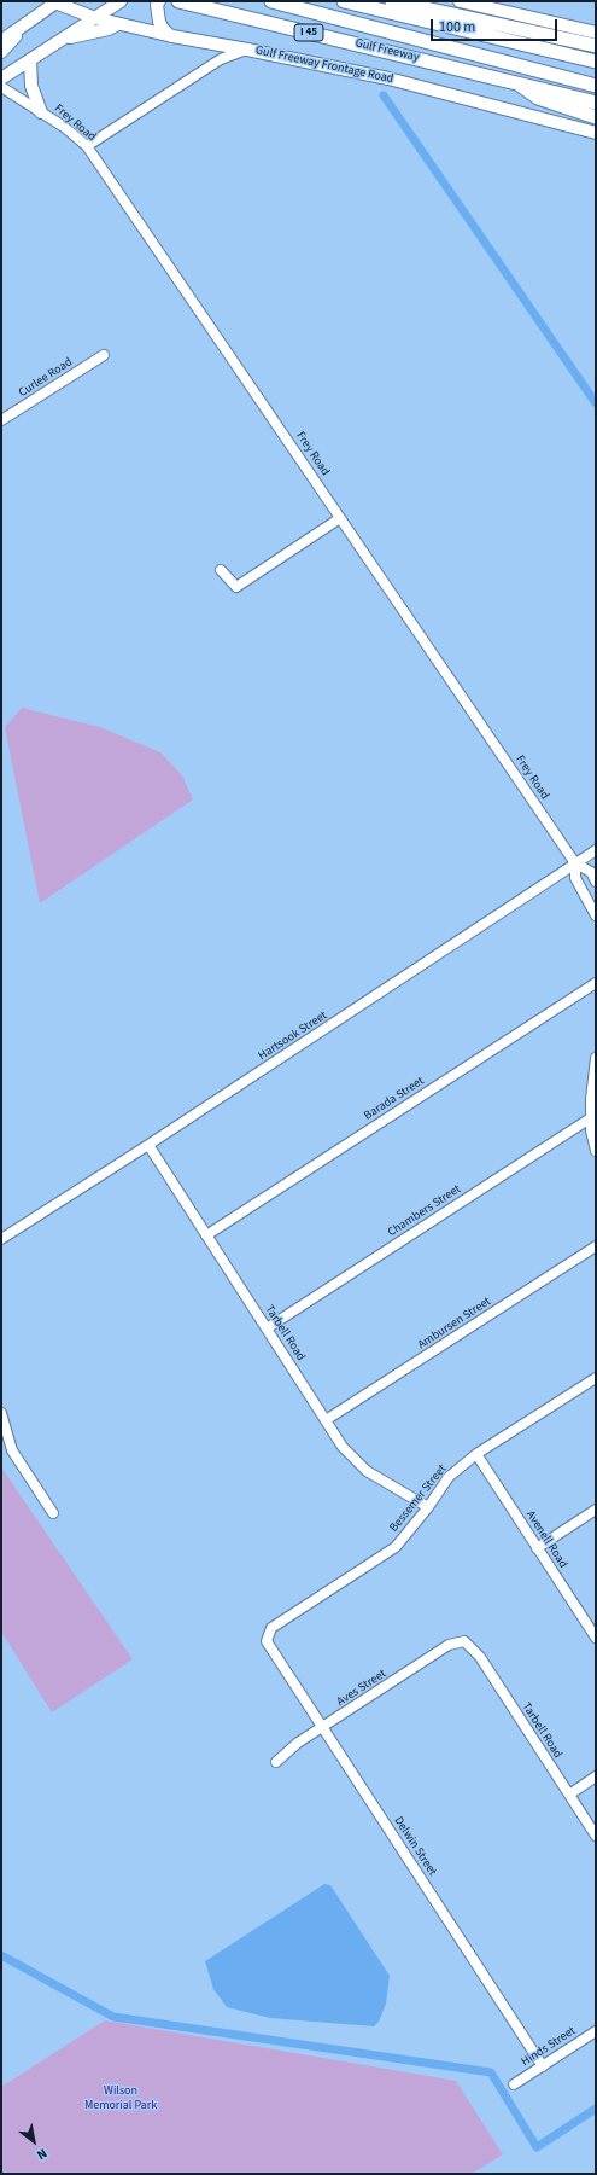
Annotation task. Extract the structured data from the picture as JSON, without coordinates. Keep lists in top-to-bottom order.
{
  "streets": {
    "highway": ["I 45", "Gulf Freeway"],
    "main road": ["Gulf Freeway Frontage Road"],
    "street": [
      "Frey Road",
      "Curlee Road",
      "Hartsook Street",
      "Barada Street",
      "Chambers Street",
      "Ambursen Street",
      "Tarbell Road",
      "Bessemer Street",
      "Avenell Road",
      "Aves Street",
      "Delwin Street",
      "Hinds Street"
    ]
  },
  "crossings": [
    ["Frey Road", "Hartsook Street"],
    ["Hartsook Street", "Tarbell Road"],
    ["Barada Street", "Tarbell Road"],
    ["Chambers Street", "Tarbell Road"],
    ["Ambursen Street", "Tarbell Road"],
    ["Tarbell Road", "Bessemer Street"],
    ["Tarbell Road", "Aves Street"],
    ["Bessemer Street", "Avenell Road"],
    ["Bessemer Street", "Delwin Street"],
    ["Aves Street", "Delwin Street"],
    ["Delwin Street", "Hinds Street"]
  ],
  "parks": ["Wilson Memorial Park"],
  "scale_bar": "100 m",
  "north": "bottom right"
}
